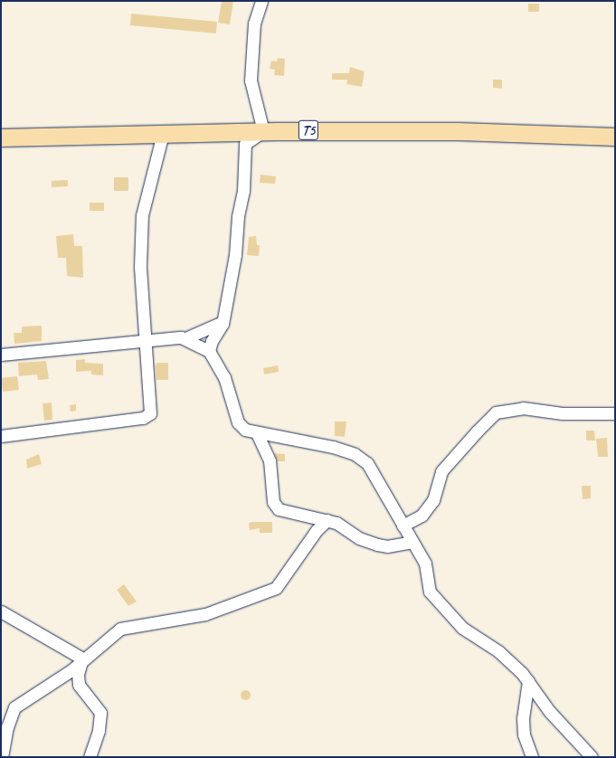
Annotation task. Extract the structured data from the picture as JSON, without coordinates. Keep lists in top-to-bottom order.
{
  "streets": {
    "highway": ["T5"]
  }
}
